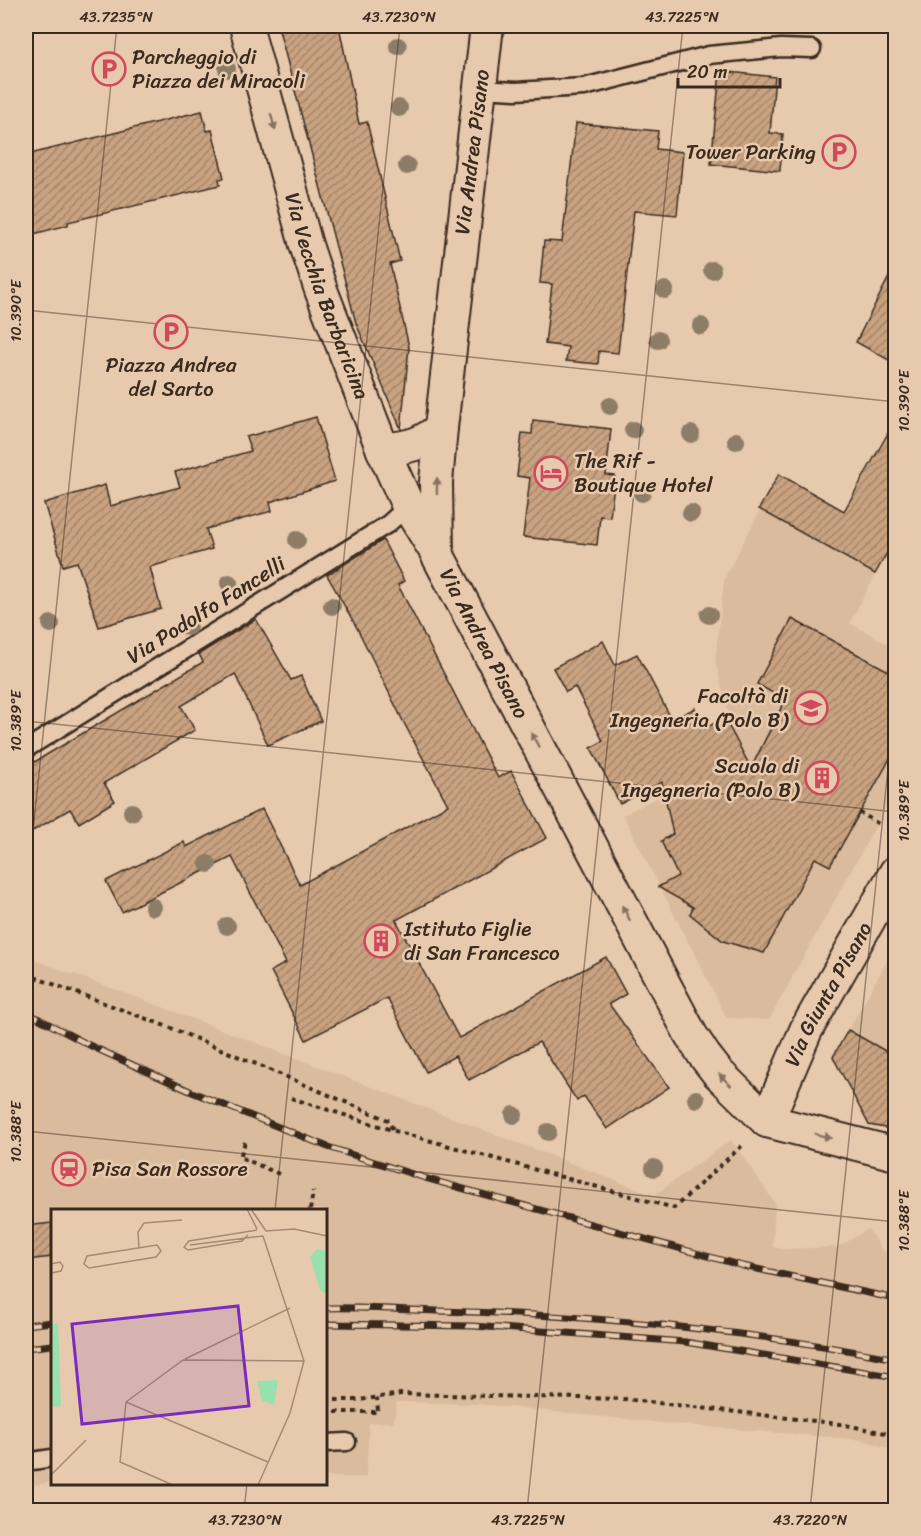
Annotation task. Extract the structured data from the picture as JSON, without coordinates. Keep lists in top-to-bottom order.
{
  "streets": {
    "street": ["Via Andrea Pisano", "Via Vecchia Barbaricina", "Via Giunta Pisano"],
    "lane": ["Via Podolfo Fancelli"]
  },
  "crossings": [
    ["Via Andrea Pisano", "Via Vecchia Barbaricina"],
    ["Via Andrea Pisano", "Via Giunta Pisano"],
    ["Via Vecchia Barbaricina", "Via Podolfo Fancelli"]
  ],
  "one_way": ["Via Andrea Pisano", "Via Vecchia Barbaricina"],
  "places": {
    "parking": ["Parcheggio di Piazza dei Miracoli", "Tower Parking", "Piazza Andrea del Sarto"],
    "hotel": ["The Rif - Boutique Hotel"],
    "school or university": ["Facoltà di Ingegneria (Polo B)"],
    "building": ["Scuola di Ingegneria (Polo B)", "Istituto Figlie di San Francesco"],
    "station": ["Pisa San Rossore"]
  },
  "scale_bar": "20 m",
  "coordinates": [
    "43.7235°N",
    "43.7230°N",
    "43.7225°N",
    "10.390°E",
    "10.389°E",
    "10.388°E",
    "43.7220°N"
  ]
}
